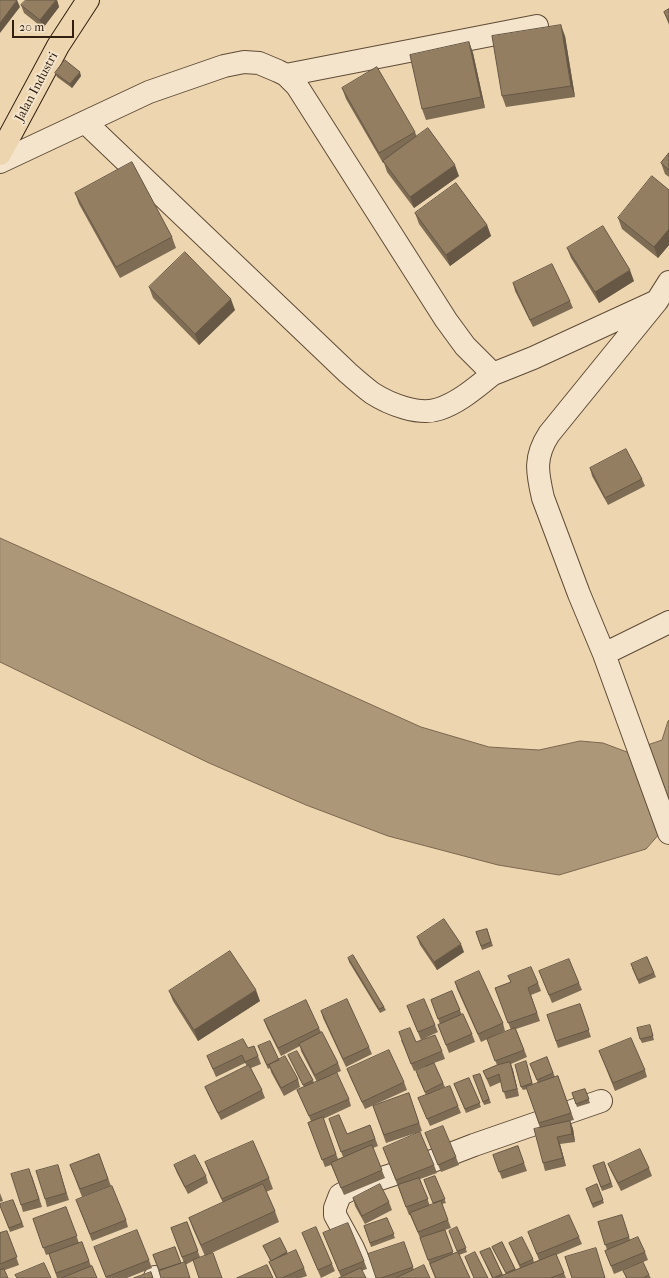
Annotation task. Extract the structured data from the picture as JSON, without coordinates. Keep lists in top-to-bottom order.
{
  "streets": {
    "main road": ["Jalan Industri"]
  },
  "scale_bar": "20 m"
}
